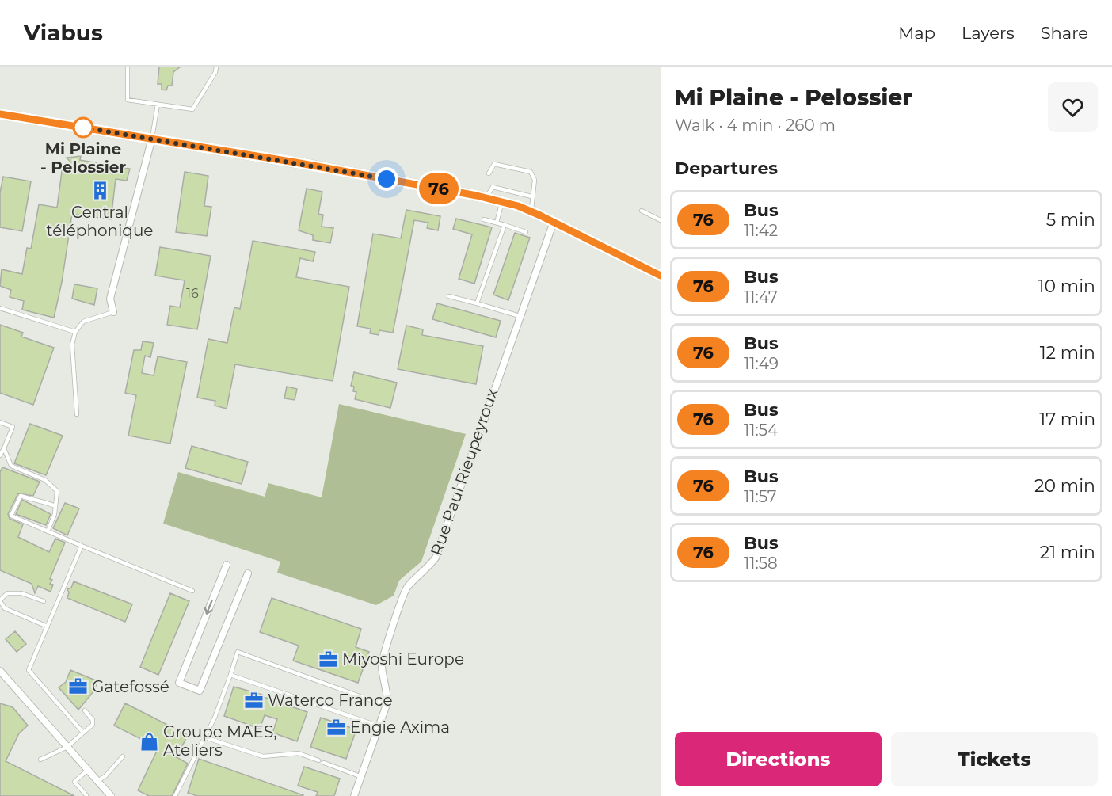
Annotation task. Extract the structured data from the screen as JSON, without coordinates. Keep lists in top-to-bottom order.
{
  "streets": {
    "street": ["Rue Paul Rieupeyroux"]
  },
  "places": {
    "other": ["Mi Plaine - Pelossier"],
    "building": ["Central téléphonique"],
    "office": [
      "Miyoshi Europe",
      "Gatefossé",
      "Waterco France",
      "Engie Axima"
    ],
    "shop": ["Groupe MAES, Ateliers"]
  },
  "lines": ["bus line 76"],
  "house_numbers": ["16"],
  "page": {
    "header": "Viabus",
    "nav": ["Map", "Layers", "Share"],
    "on_map": "76",
    "heading": [
      ["Mi Plaine - Pelossier", "Walk · 4 min · 260 m"],
      "Departures"
    ],
    "list": [
      {
        "mark": "76",
        "name": "Bus",
        "note": "11:42",
        "value": "5 min"
      },
      {
        "mark": "76",
        "name": "Bus",
        "note": "11:47",
        "value": "10 min"
      },
      {
        "mark": "76",
        "name": "Bus",
        "note": "11:49",
        "value": "12 min"
      },
      {
        "mark": "76",
        "name": "Bus",
        "note": "11:54",
        "value": "17 min"
      },
      {
        "mark": "76",
        "name": "Bus",
        "note": "11:57",
        "value": "20 min"
      },
      {
        "mark": "76",
        "name": "Bus",
        "note": "11:58",
        "value": "21 min"
      }
    ],
    "buttons": ["Directions", "Tickets"]
  }
}
